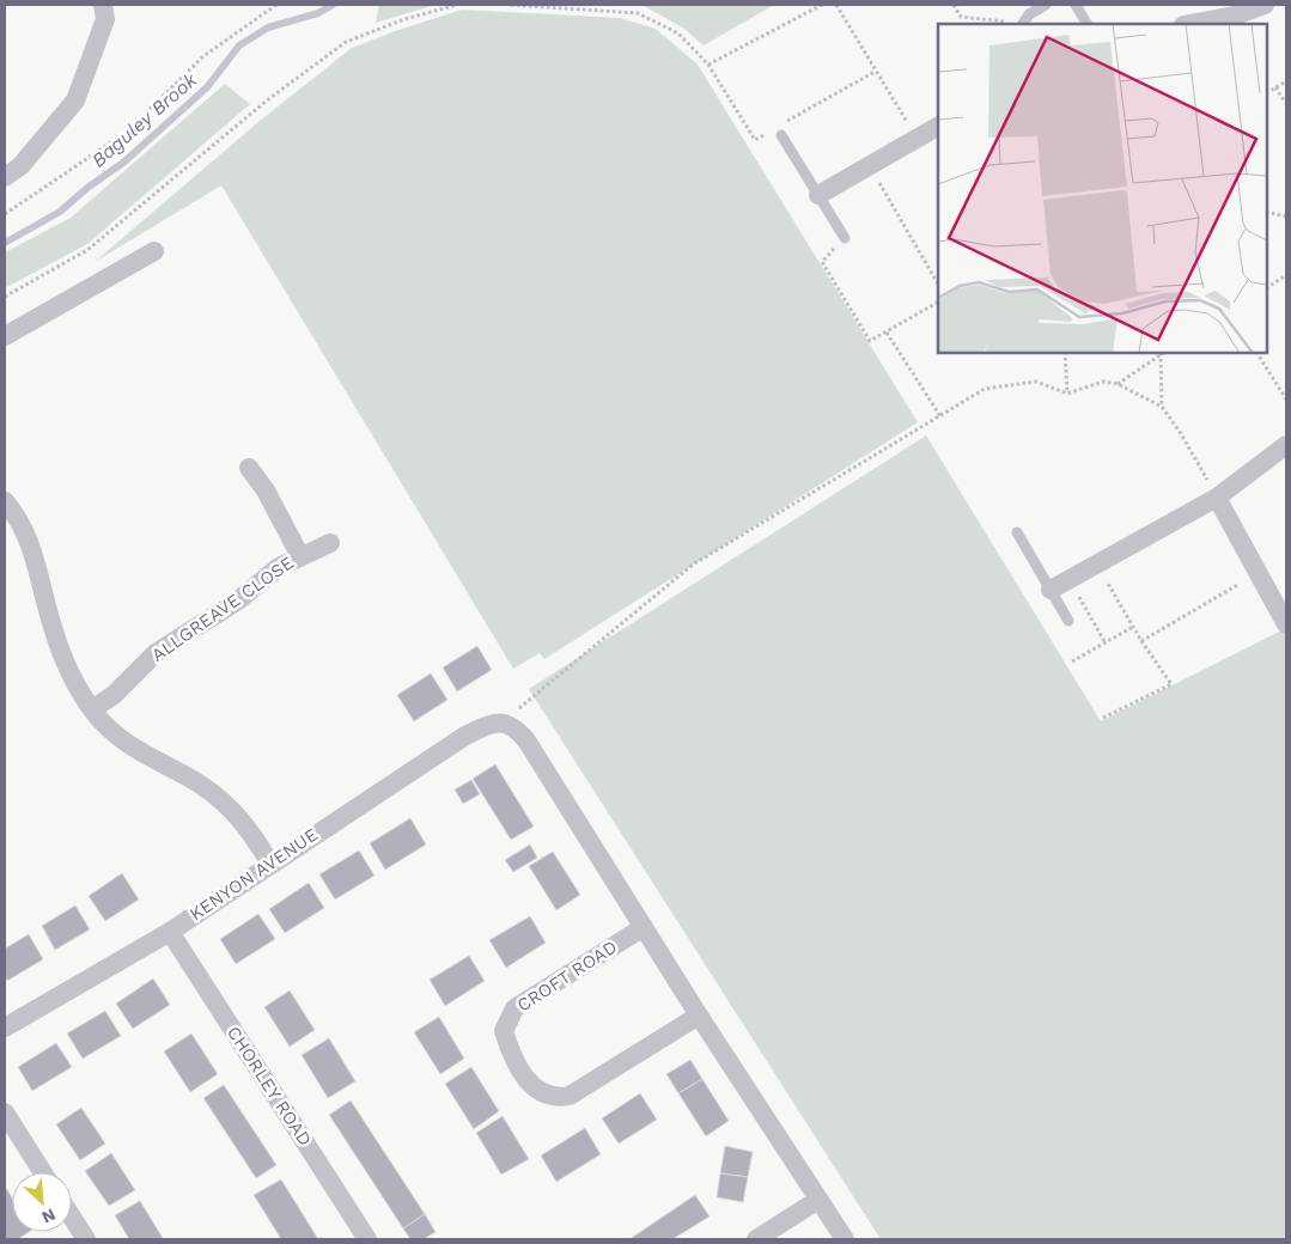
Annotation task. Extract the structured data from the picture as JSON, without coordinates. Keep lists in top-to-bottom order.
{
  "streets": {
    "street": [
      "ALLGREAVE CLOSE",
      "KENYON AVENUE",
      "CROFT ROAD",
      "CHORLEY ROAD"
    ]
  },
  "crossings": [
    ["KENYON AVENUE", "CHORLEY ROAD"]
  ],
  "water": ["Baguley Brook"],
  "north": "bottom right"
}
